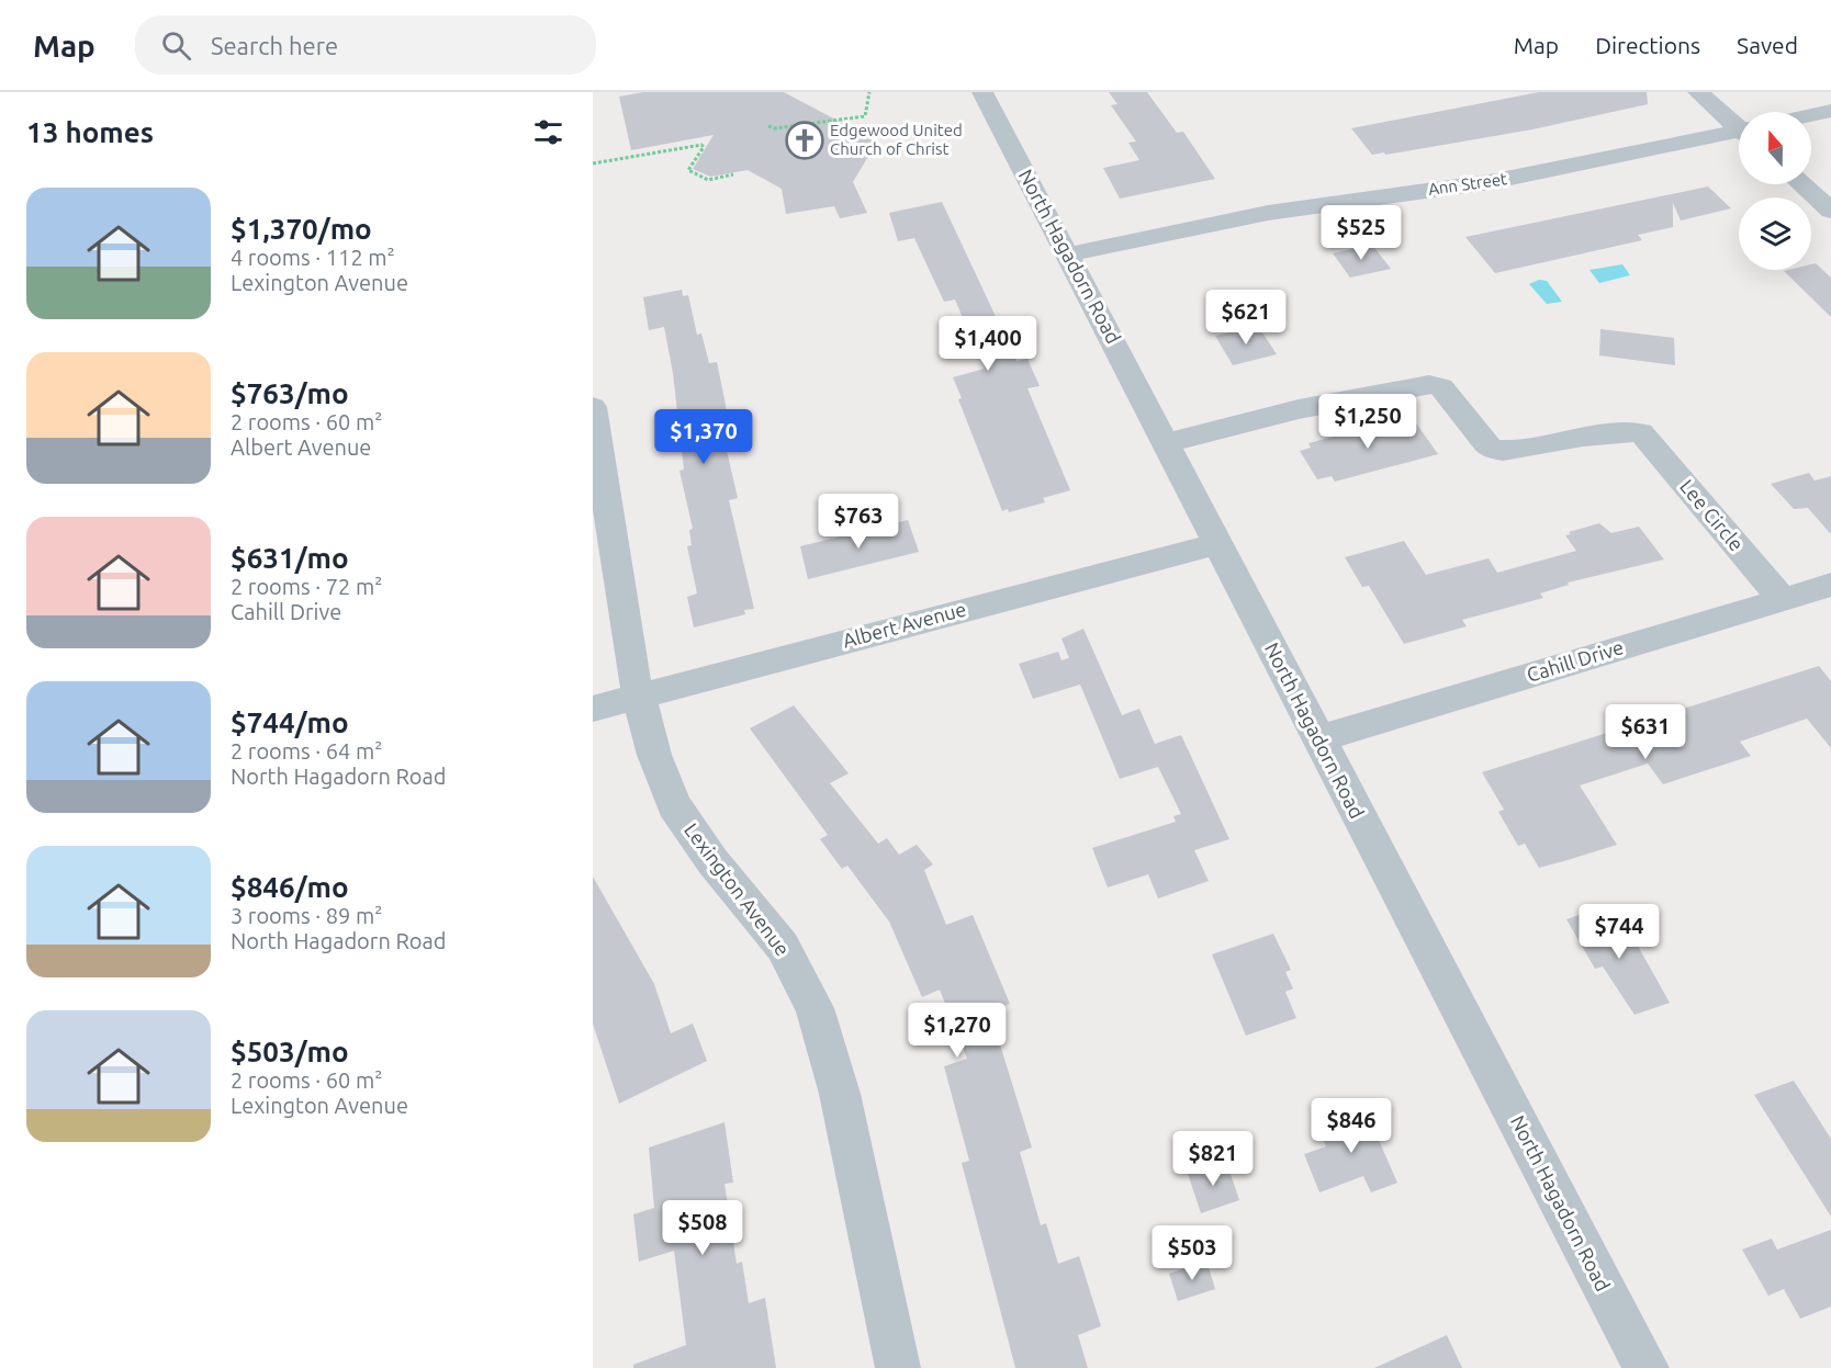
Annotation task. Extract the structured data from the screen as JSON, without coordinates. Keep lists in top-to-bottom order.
{
  "streets": {
    "street": [
      "Ann Street",
      "North Hagadorn Road",
      "Lee Circle",
      "Albert Avenue",
      "Cahill Drive",
      "Lexington Avenue"
    ]
  },
  "crossings": [
    ["Ann Street", "North Hagadorn Road"],
    ["North Hagadorn Road", "Lee Circle"],
    ["North Hagadorn Road", "Albert Avenue"],
    ["North Hagadorn Road", "Cahill Drive"],
    ["Lee Circle", "Cahill Drive"],
    ["Albert Avenue", "Lexington Avenue"]
  ],
  "places": {
    "church": ["Edgewood United Church of Christ"]
  },
  "north": "top",
  "page": {
    "header": "Map",
    "search": "Search here",
    "nav": ["Map", "Directions", "Saved"],
    "heading": "13 homes",
    "list": [
      {
        "name": "$1,370/mo",
        "note": "4 rooms · 112 m² · Lexington Avenue"
      },
      {
        "name": "$763/mo",
        "note": "2 rooms · 60 m² · Albert Avenue"
      },
      {
        "name": "$631/mo",
        "note": "2 rooms · 72 m² · Cahill Drive"
      },
      {
        "name": "$744/mo",
        "note": "2 rooms · 64 m² · North Hagadorn Road"
      },
      {
        "name": "$846/mo",
        "note": "3 rooms · 89 m² · North Hagadorn Road"
      },
      {
        "name": "$503/mo",
        "note": "2 rooms · 60 m² · Lexington Avenue"
      }
    ],
    "price": [
      "$525",
      "$621",
      "$1,400",
      "$1,250",
      "$1,370",
      "$763",
      "$631",
      "$744",
      "$1,270",
      "$846",
      "$821",
      "$508",
      "$503"
    ]
  }
}
